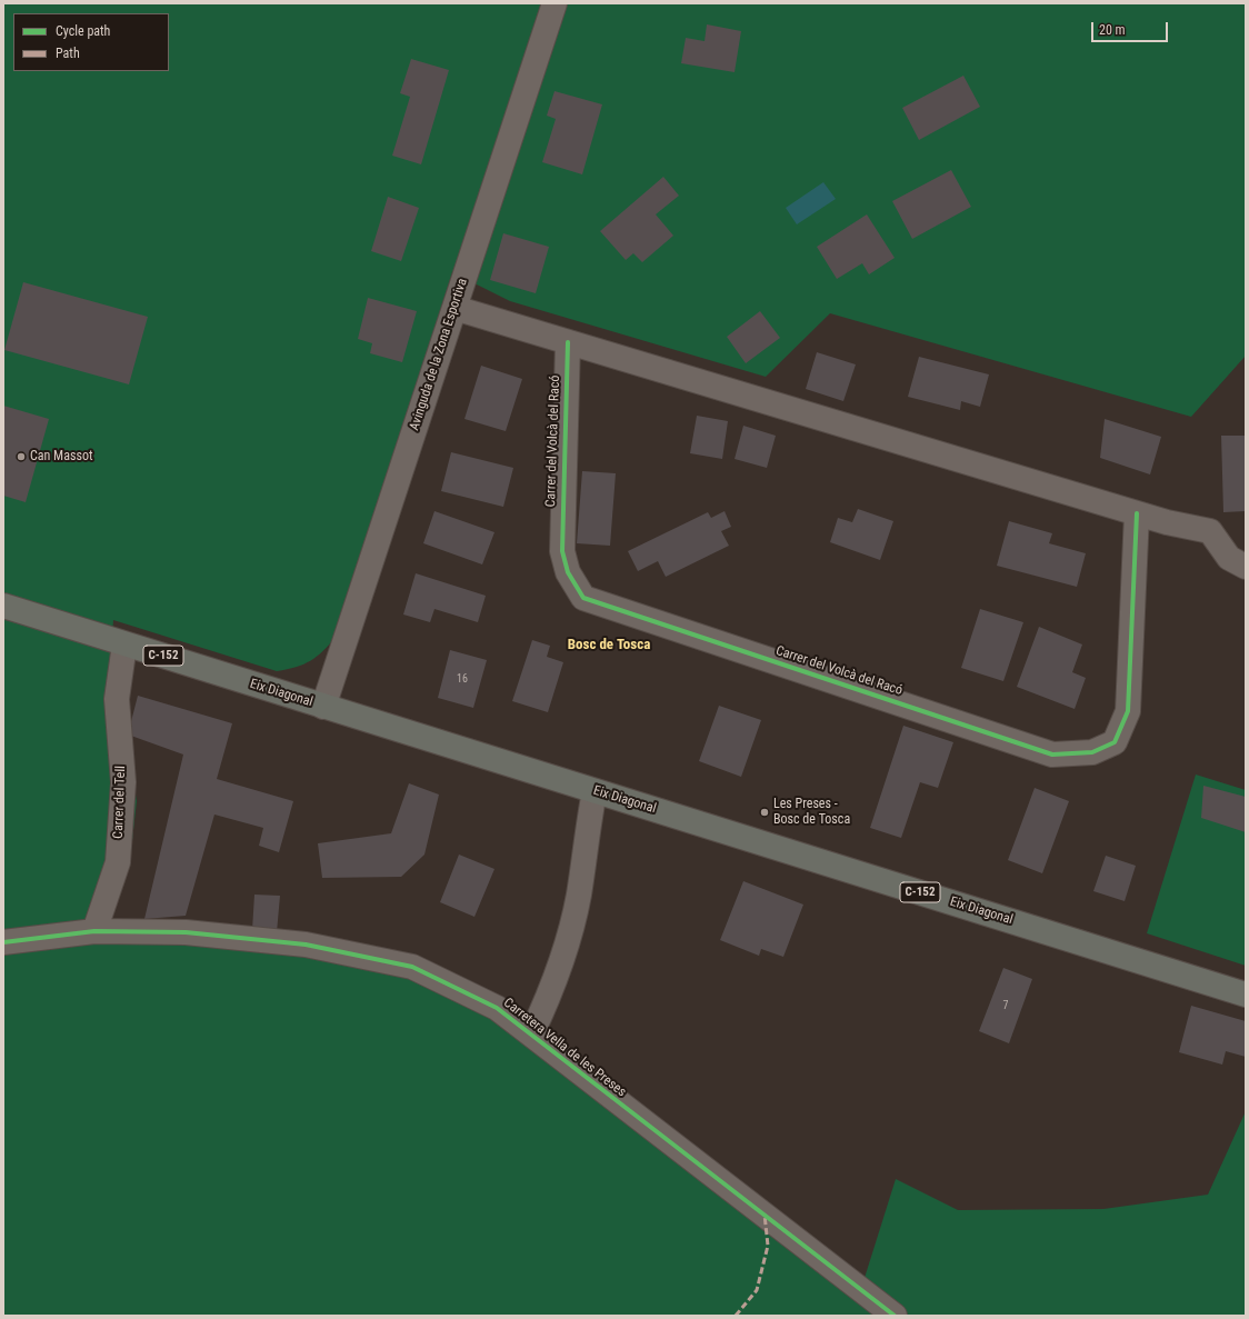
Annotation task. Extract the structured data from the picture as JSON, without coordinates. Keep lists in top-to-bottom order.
{
  "streets": {
    "main road": ["C-152", "Eix Diagonal"],
    "street": [
      "Avinguda de la Zona Esportiva",
      "Carrer del Volcà del Racó",
      "Carrer del Tell",
      "Carretera Vella de les Preses"
    ]
  },
  "crossings": [
    ["Avinguda de la Zona Esportiva", "Eix Diagonal"],
    ["Eix Diagonal", "Carrer del Tell"],
    ["Carrer del Tell", "Carretera Vella de les Preses"]
  ],
  "districts": ["Bosc de Tosca"],
  "places": ["Can Massot", "Les Preses - Bosc de Tosca"],
  "house_numbers": ["16", "7"],
  "legend": ["Cycle path", "Path"],
  "scale_bar": "20 m"
}
